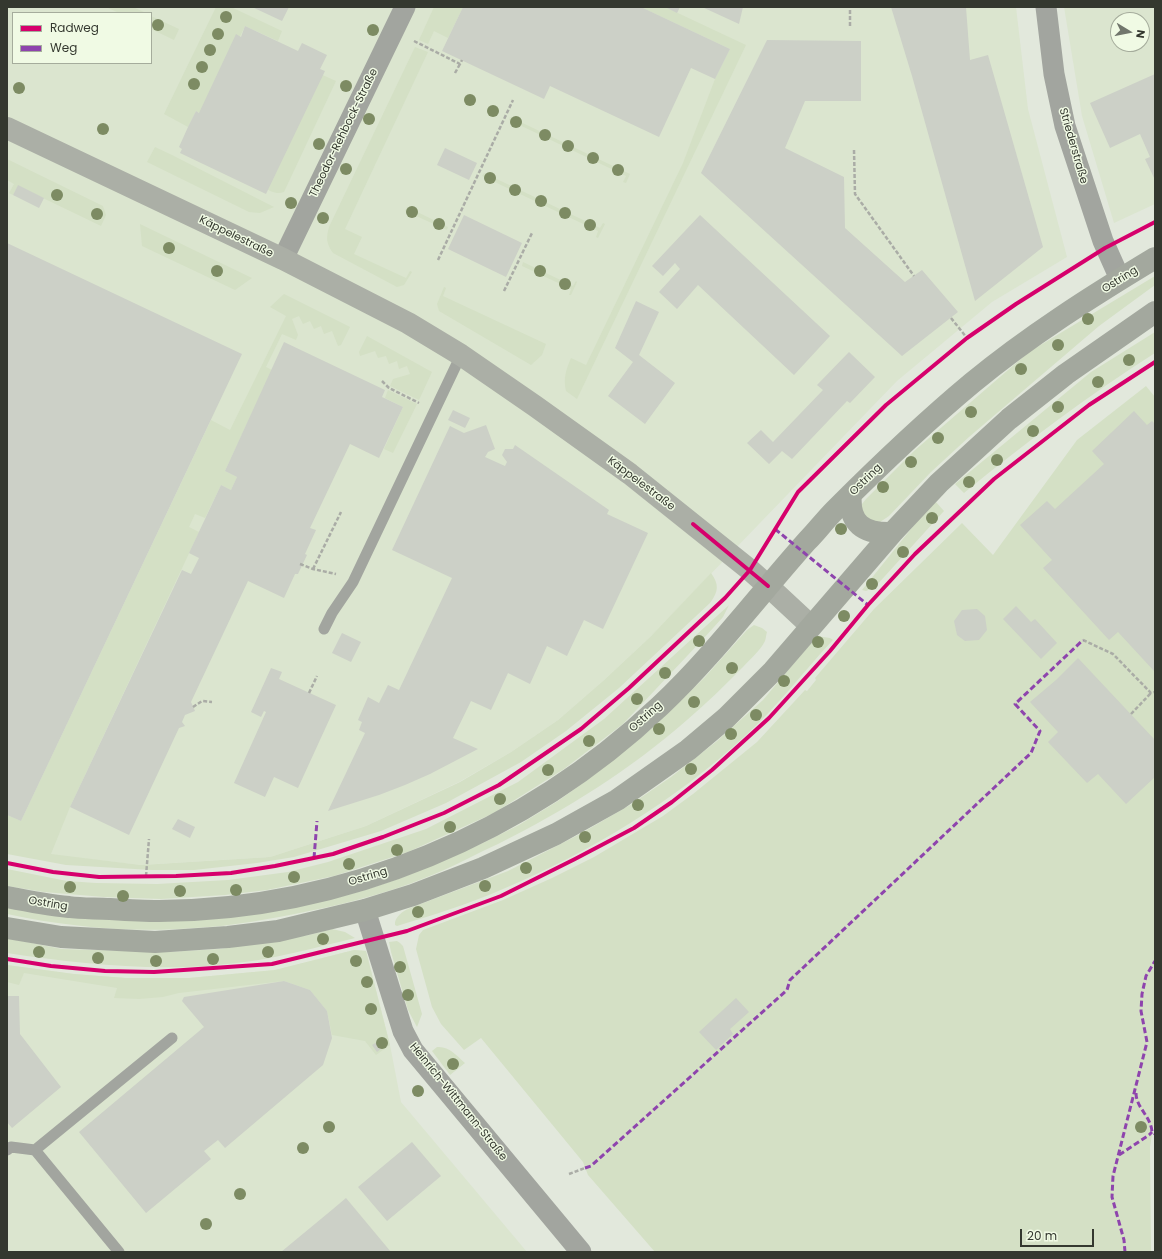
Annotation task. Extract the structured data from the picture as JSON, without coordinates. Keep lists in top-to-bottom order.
{
  "streets": {
    "main road": ["Ostring"],
    "street": [
      "Theodor-Rehbock-Straße",
      "Striederstraße",
      "Käppelestraße",
      "Heinrich-Wittmann-Straße"
    ]
  },
  "crossings": [
    ["Theodor-Rehbock-Straße", "Käppelestraße"],
    ["Striederstraße", "Ostring"],
    ["Käppelestraße", "Ostring"]
  ],
  "legend": ["Radweg", "Weg"],
  "scale_bar": "20 m",
  "north": "right"
}
